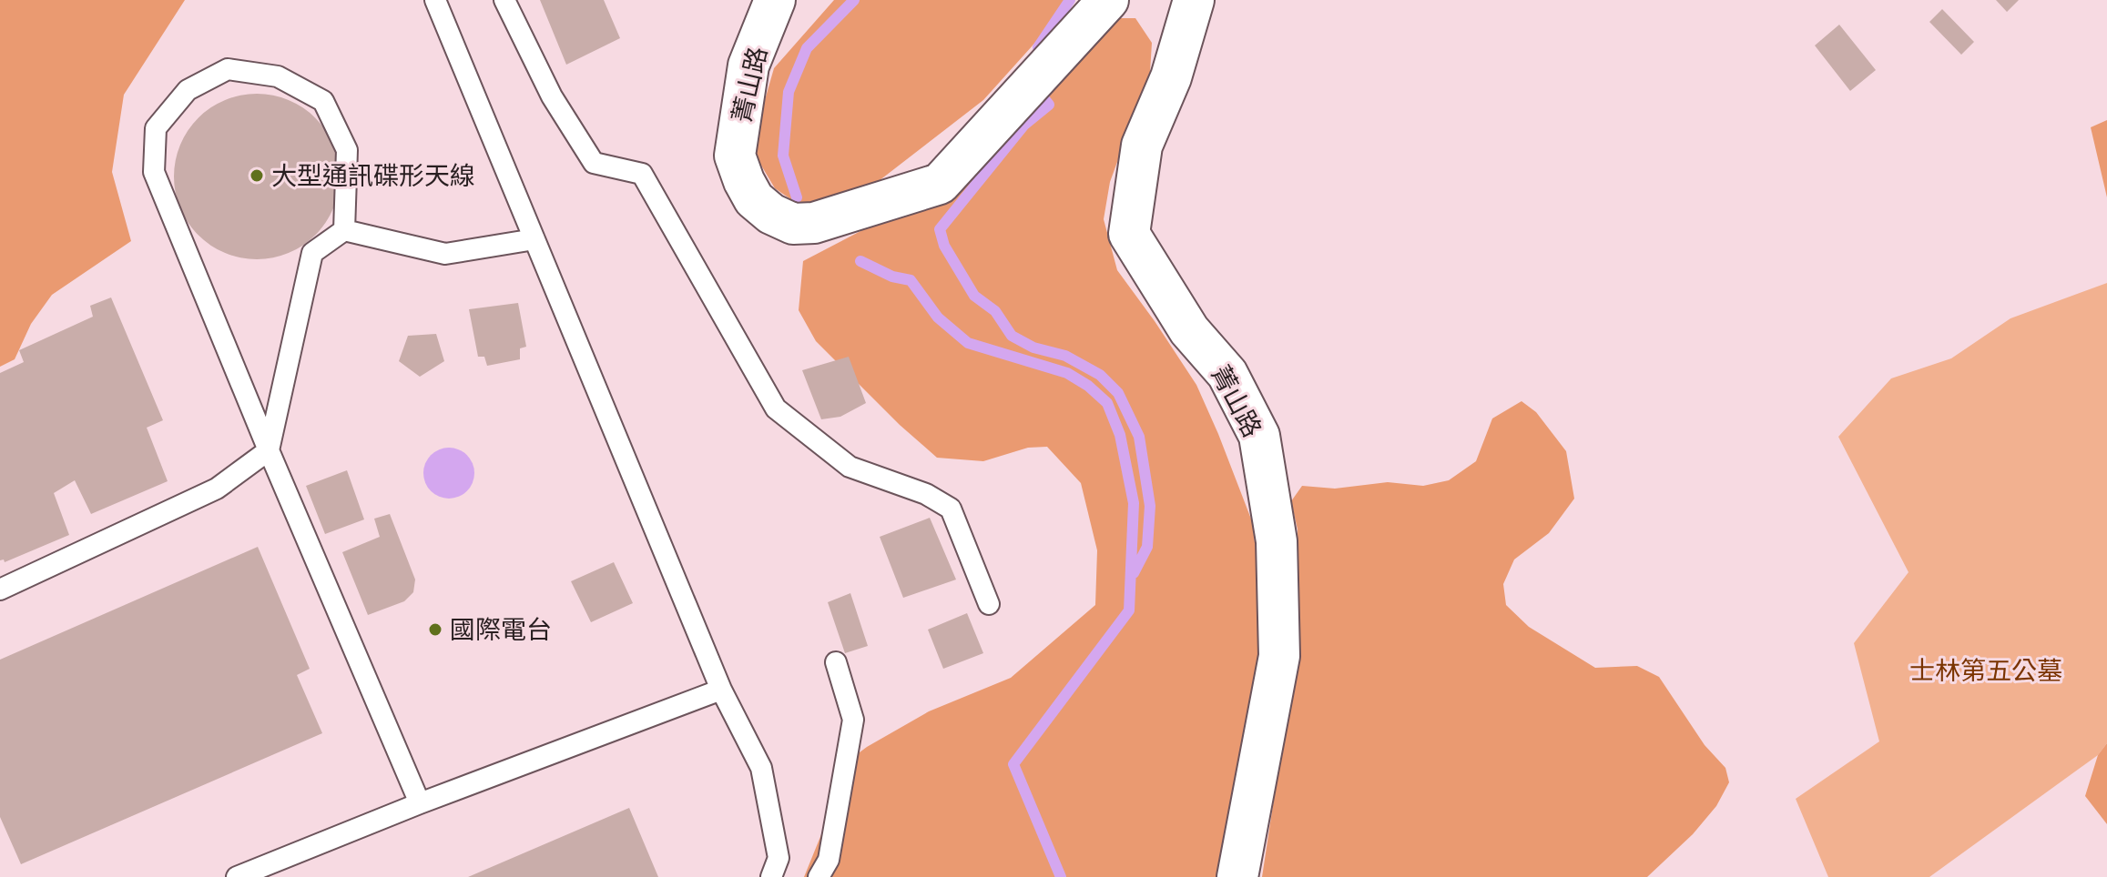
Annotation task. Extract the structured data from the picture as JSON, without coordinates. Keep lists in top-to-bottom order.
{
  "streets": {
    "street": ["菁山路"]
  },
  "parks": ["士林第五公墓"],
  "places": ["大型通訊碟形天線", "國際電台"]
}
